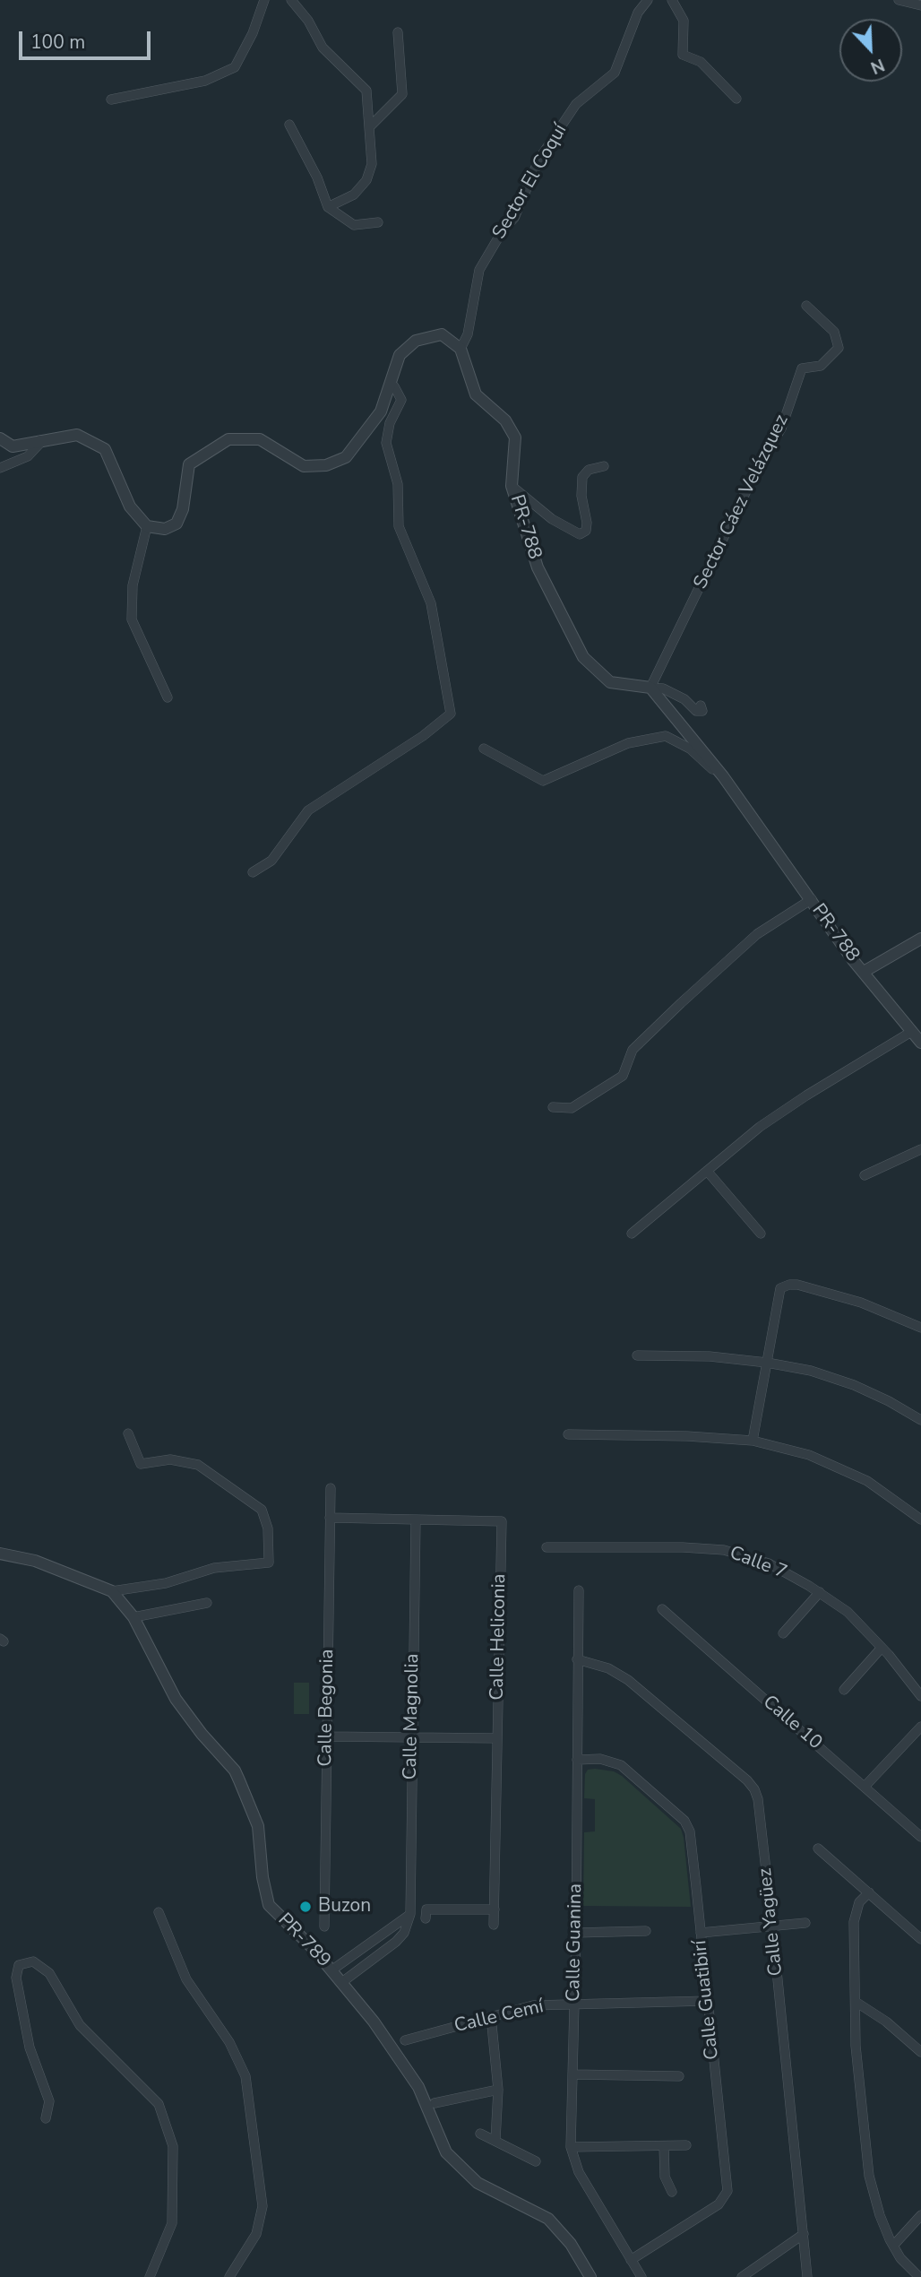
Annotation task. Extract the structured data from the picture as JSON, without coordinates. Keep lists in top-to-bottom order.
{
  "streets": {
    "street": [
      "Sector El Coquí",
      "Sector Cáez Velázquez",
      "PR-788",
      "Calle 7",
      "Calle Heliconia",
      "Calle Begonia",
      "Calle Magnolia",
      "Calle 10",
      "Calle Yagüez",
      "PR-789",
      "Calle Guanina",
      "Calle Guatibirí",
      "Calle Cemí"
    ]
  },
  "crossings": [
    ["Sector El Coquí", "PR-788"],
    ["Sector Cáez Velázquez", "PR-788"],
    ["Calle Heliconia", "Calle Begonia"],
    ["Calle Heliconia", "Calle Magnolia"],
    ["Calle Magnolia", "PR-789"],
    ["Calle Yagüez", "Calle Guanina"],
    ["Calle Guanina", "Calle Guatibirí"],
    ["Calle Guanina", "Calle Cemí"],
    ["Calle Guatibirí", "Calle Cemí"]
  ],
  "places": ["Buzon"],
  "scale_bar": "100 m",
  "north": "bottom right"
}
